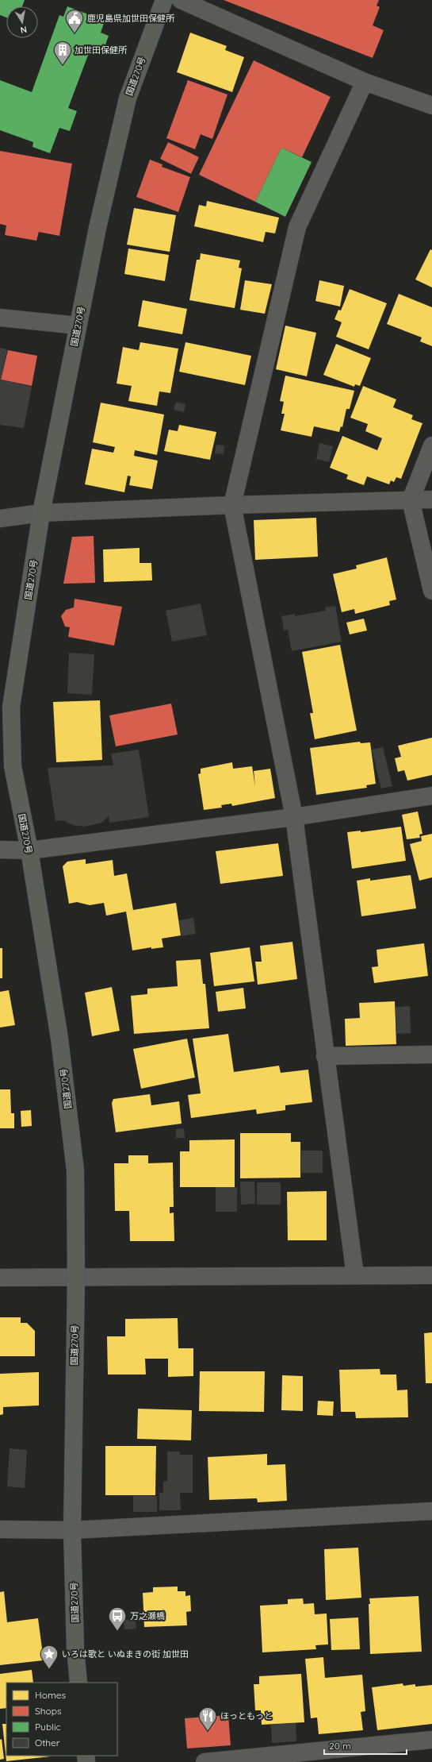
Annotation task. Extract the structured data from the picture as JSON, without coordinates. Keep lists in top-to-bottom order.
{
  "streets": {
    "highway": ["国道270号"]
  },
  "places": {
    "public building": ["鹿児島県加世田保健所"],
    "building": ["加世田保健所"],
    "bus stop": ["万之瀬橋"],
    "place": ["いろは歌と いぬまきの街 加世田"],
    "restaurant": ["ほっともっと"]
  },
  "legend": [
    "Homes",
    "Shops",
    "Public",
    "Other"
  ],
  "scale_bar": "20 m",
  "north": "bottom"
}
